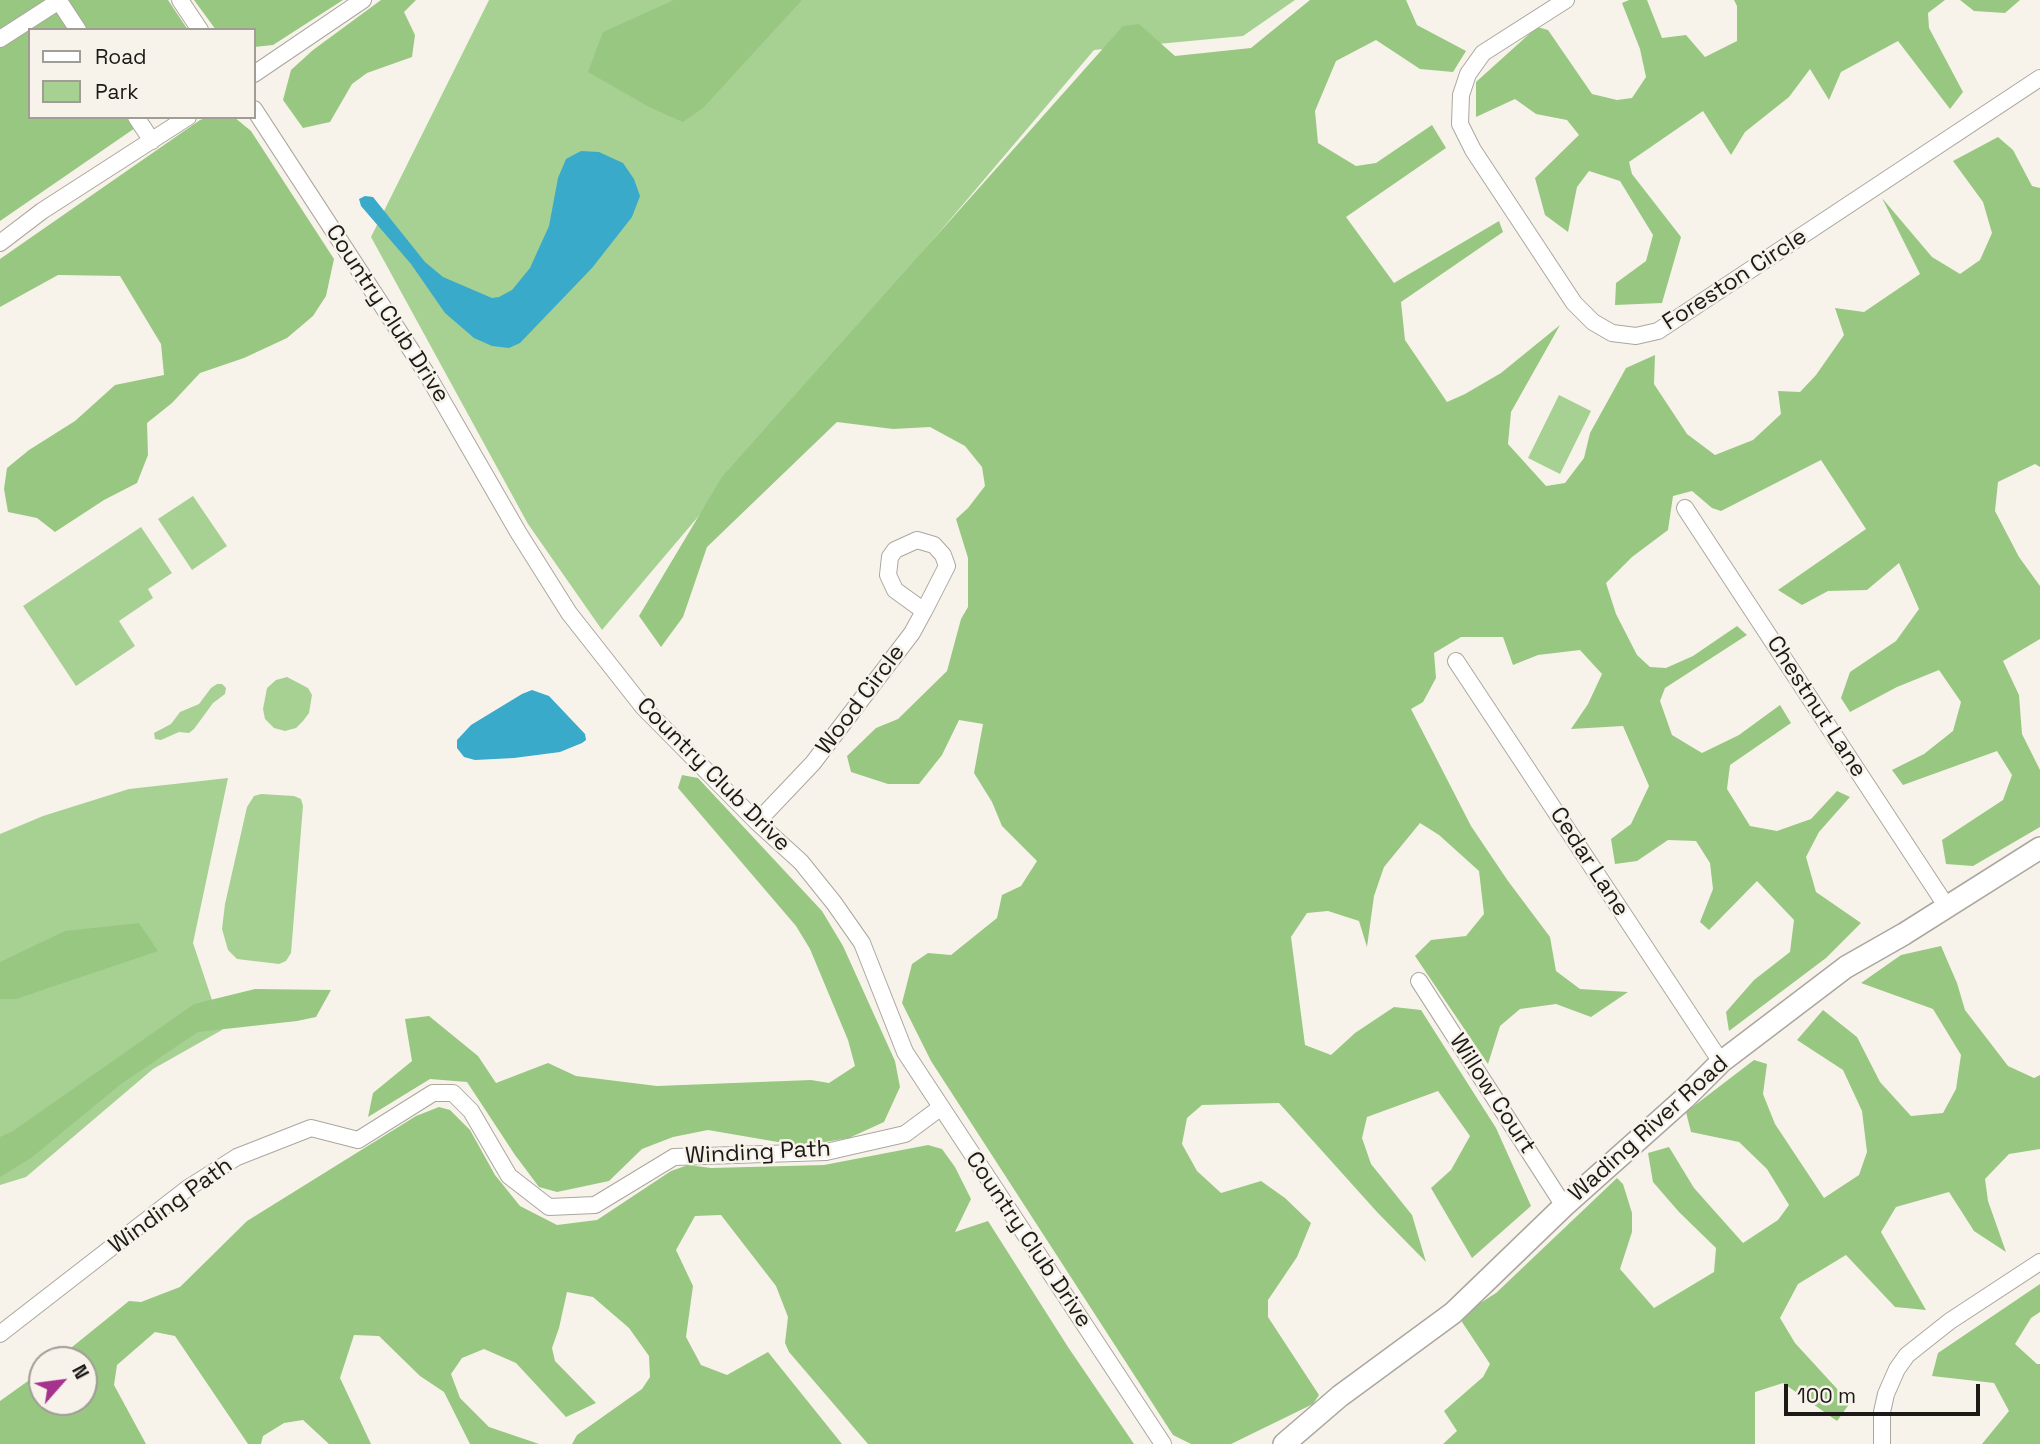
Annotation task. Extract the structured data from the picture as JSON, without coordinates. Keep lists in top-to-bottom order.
{
  "streets": {
    "main road": ["Wading River Road"],
    "street": [
      "Foreston Circle",
      "Country Club Drive",
      "Wood Circle",
      "Chestnut Lane",
      "Cedar Lane",
      "Willow Court",
      "Winding Path"
    ]
  },
  "crossings": [
    ["Country Club Drive", "Wood Circle"],
    ["Country Club Drive", "Winding Path"],
    ["Chestnut Lane", "Wading River Road"],
    ["Cedar Lane", "Wading River Road"],
    ["Willow Court", "Wading River Road"]
  ],
  "legend": ["Road", "Park"],
  "scale_bar": "100 m",
  "north": "top right"
}
